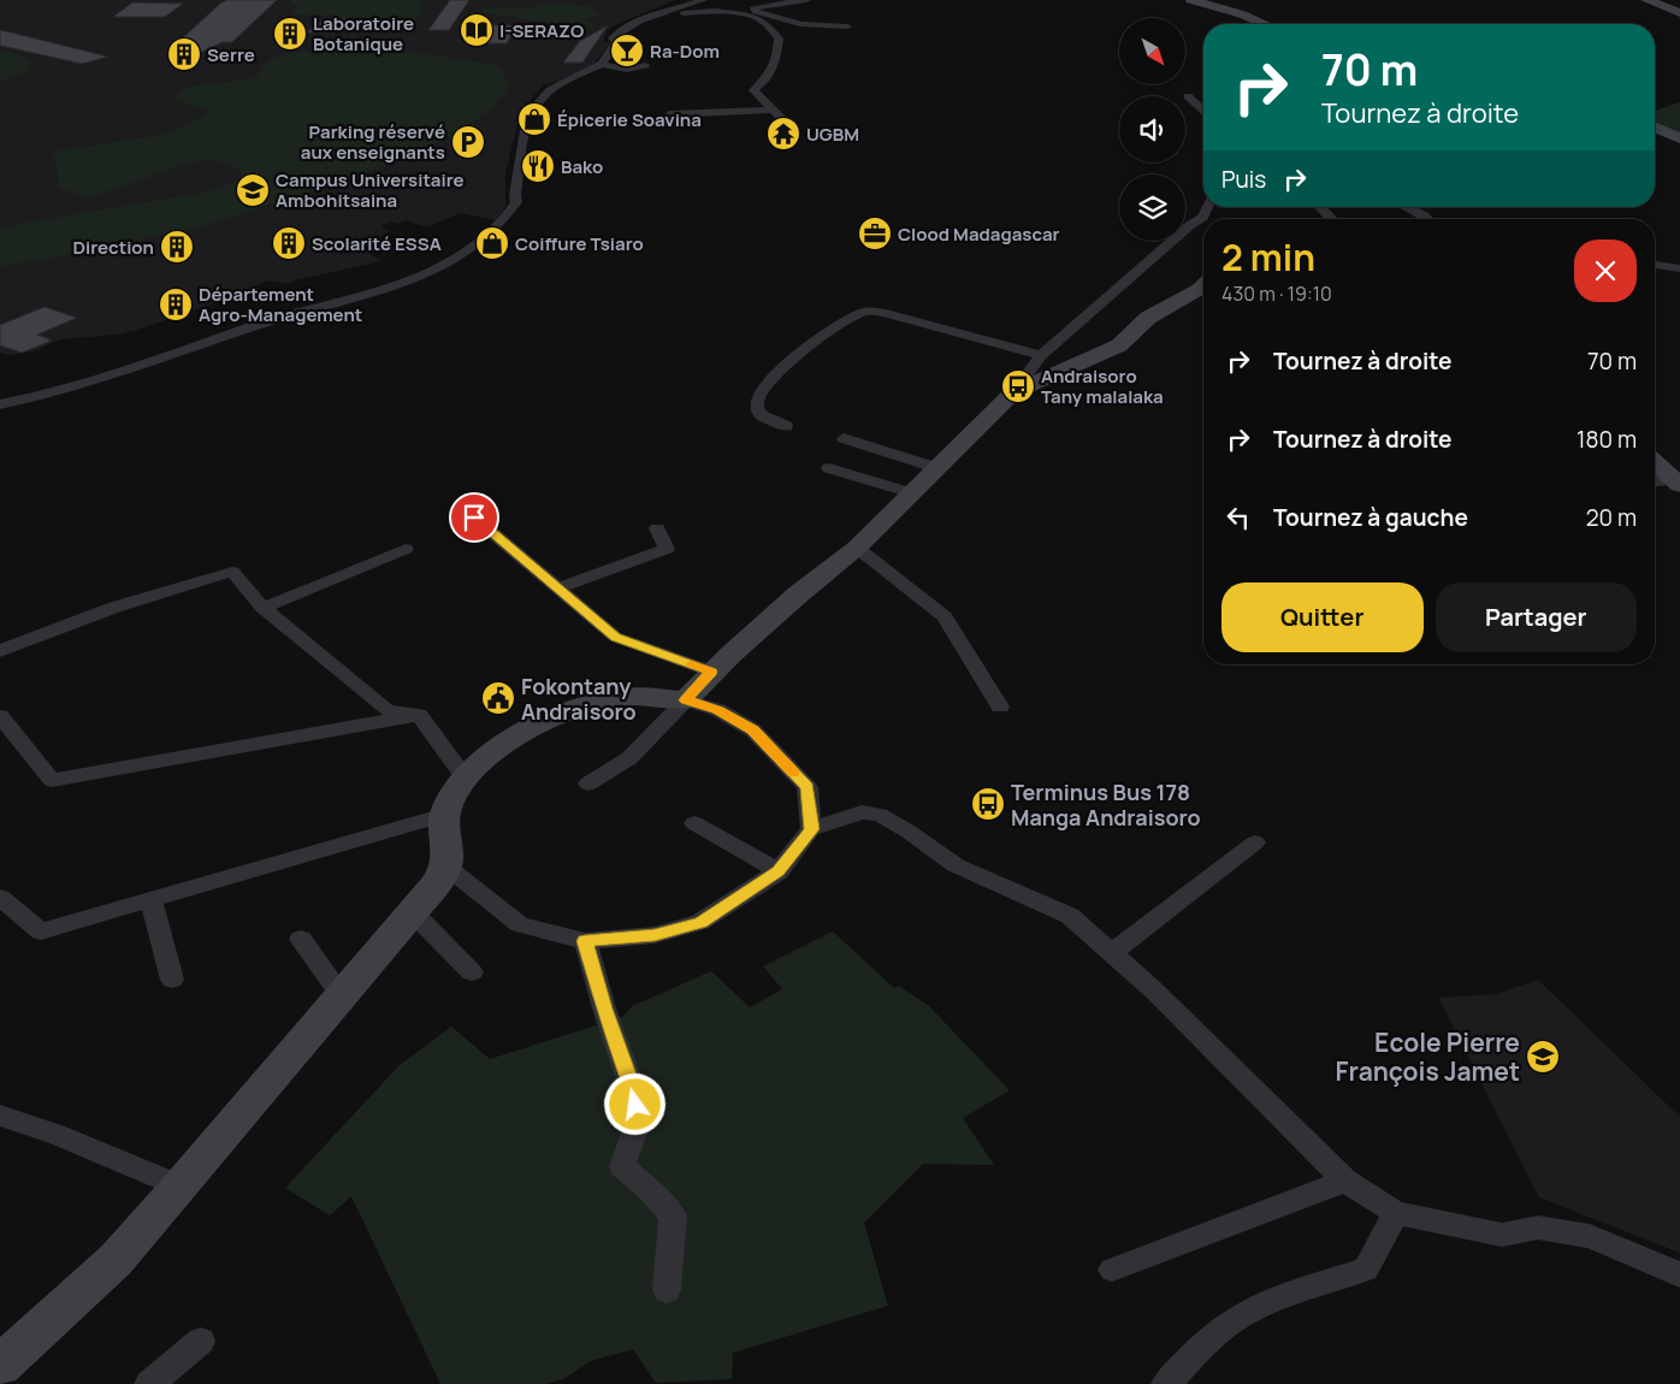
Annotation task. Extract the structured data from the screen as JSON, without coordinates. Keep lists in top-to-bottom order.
{
  "places": {
    "library": ["I-SERAZO"],
    "building": [
      "Laboratoire Botanique",
      "Serre",
      "Scolarité ESSA",
      "Direction",
      "Département Agro-Management"
    ],
    "bar": ["Ra-Dom"],
    "shop": ["Épicerie Soavina", "Coiffure Tsiaro"],
    "temple": ["UGBM"],
    "parking": ["Parking réservé aux enseignants"],
    "restaurant": ["Bako"],
    "school or university": ["Campus Universitaire Ambohitsaina", "Ecole Pierre François Jamet"],
    "office": ["Clood Madagascar"],
    "bus stop": ["Andraisoro Tany malalaka", "Terminus Bus 178 Manga Andraisoro"],
    "public building": ["Fokontany Andraisoro"]
  },
  "north": "bottom right",
  "page": {
    "turn": ["70 m", "Tournez à droite"],
    "then": "Puis",
    "heading": ["2 min", "430 m · 19:10"],
    "list": [
      {
        "name": "Tournez à droite",
        "value": "70 m"
      },
      {
        "name": "Tournez à droite",
        "value": "180 m"
      },
      {
        "name": "Tournez à gauche",
        "value": "20 m"
      }
    ],
    "buttons": ["Quitter", "Partager"]
  }
}
